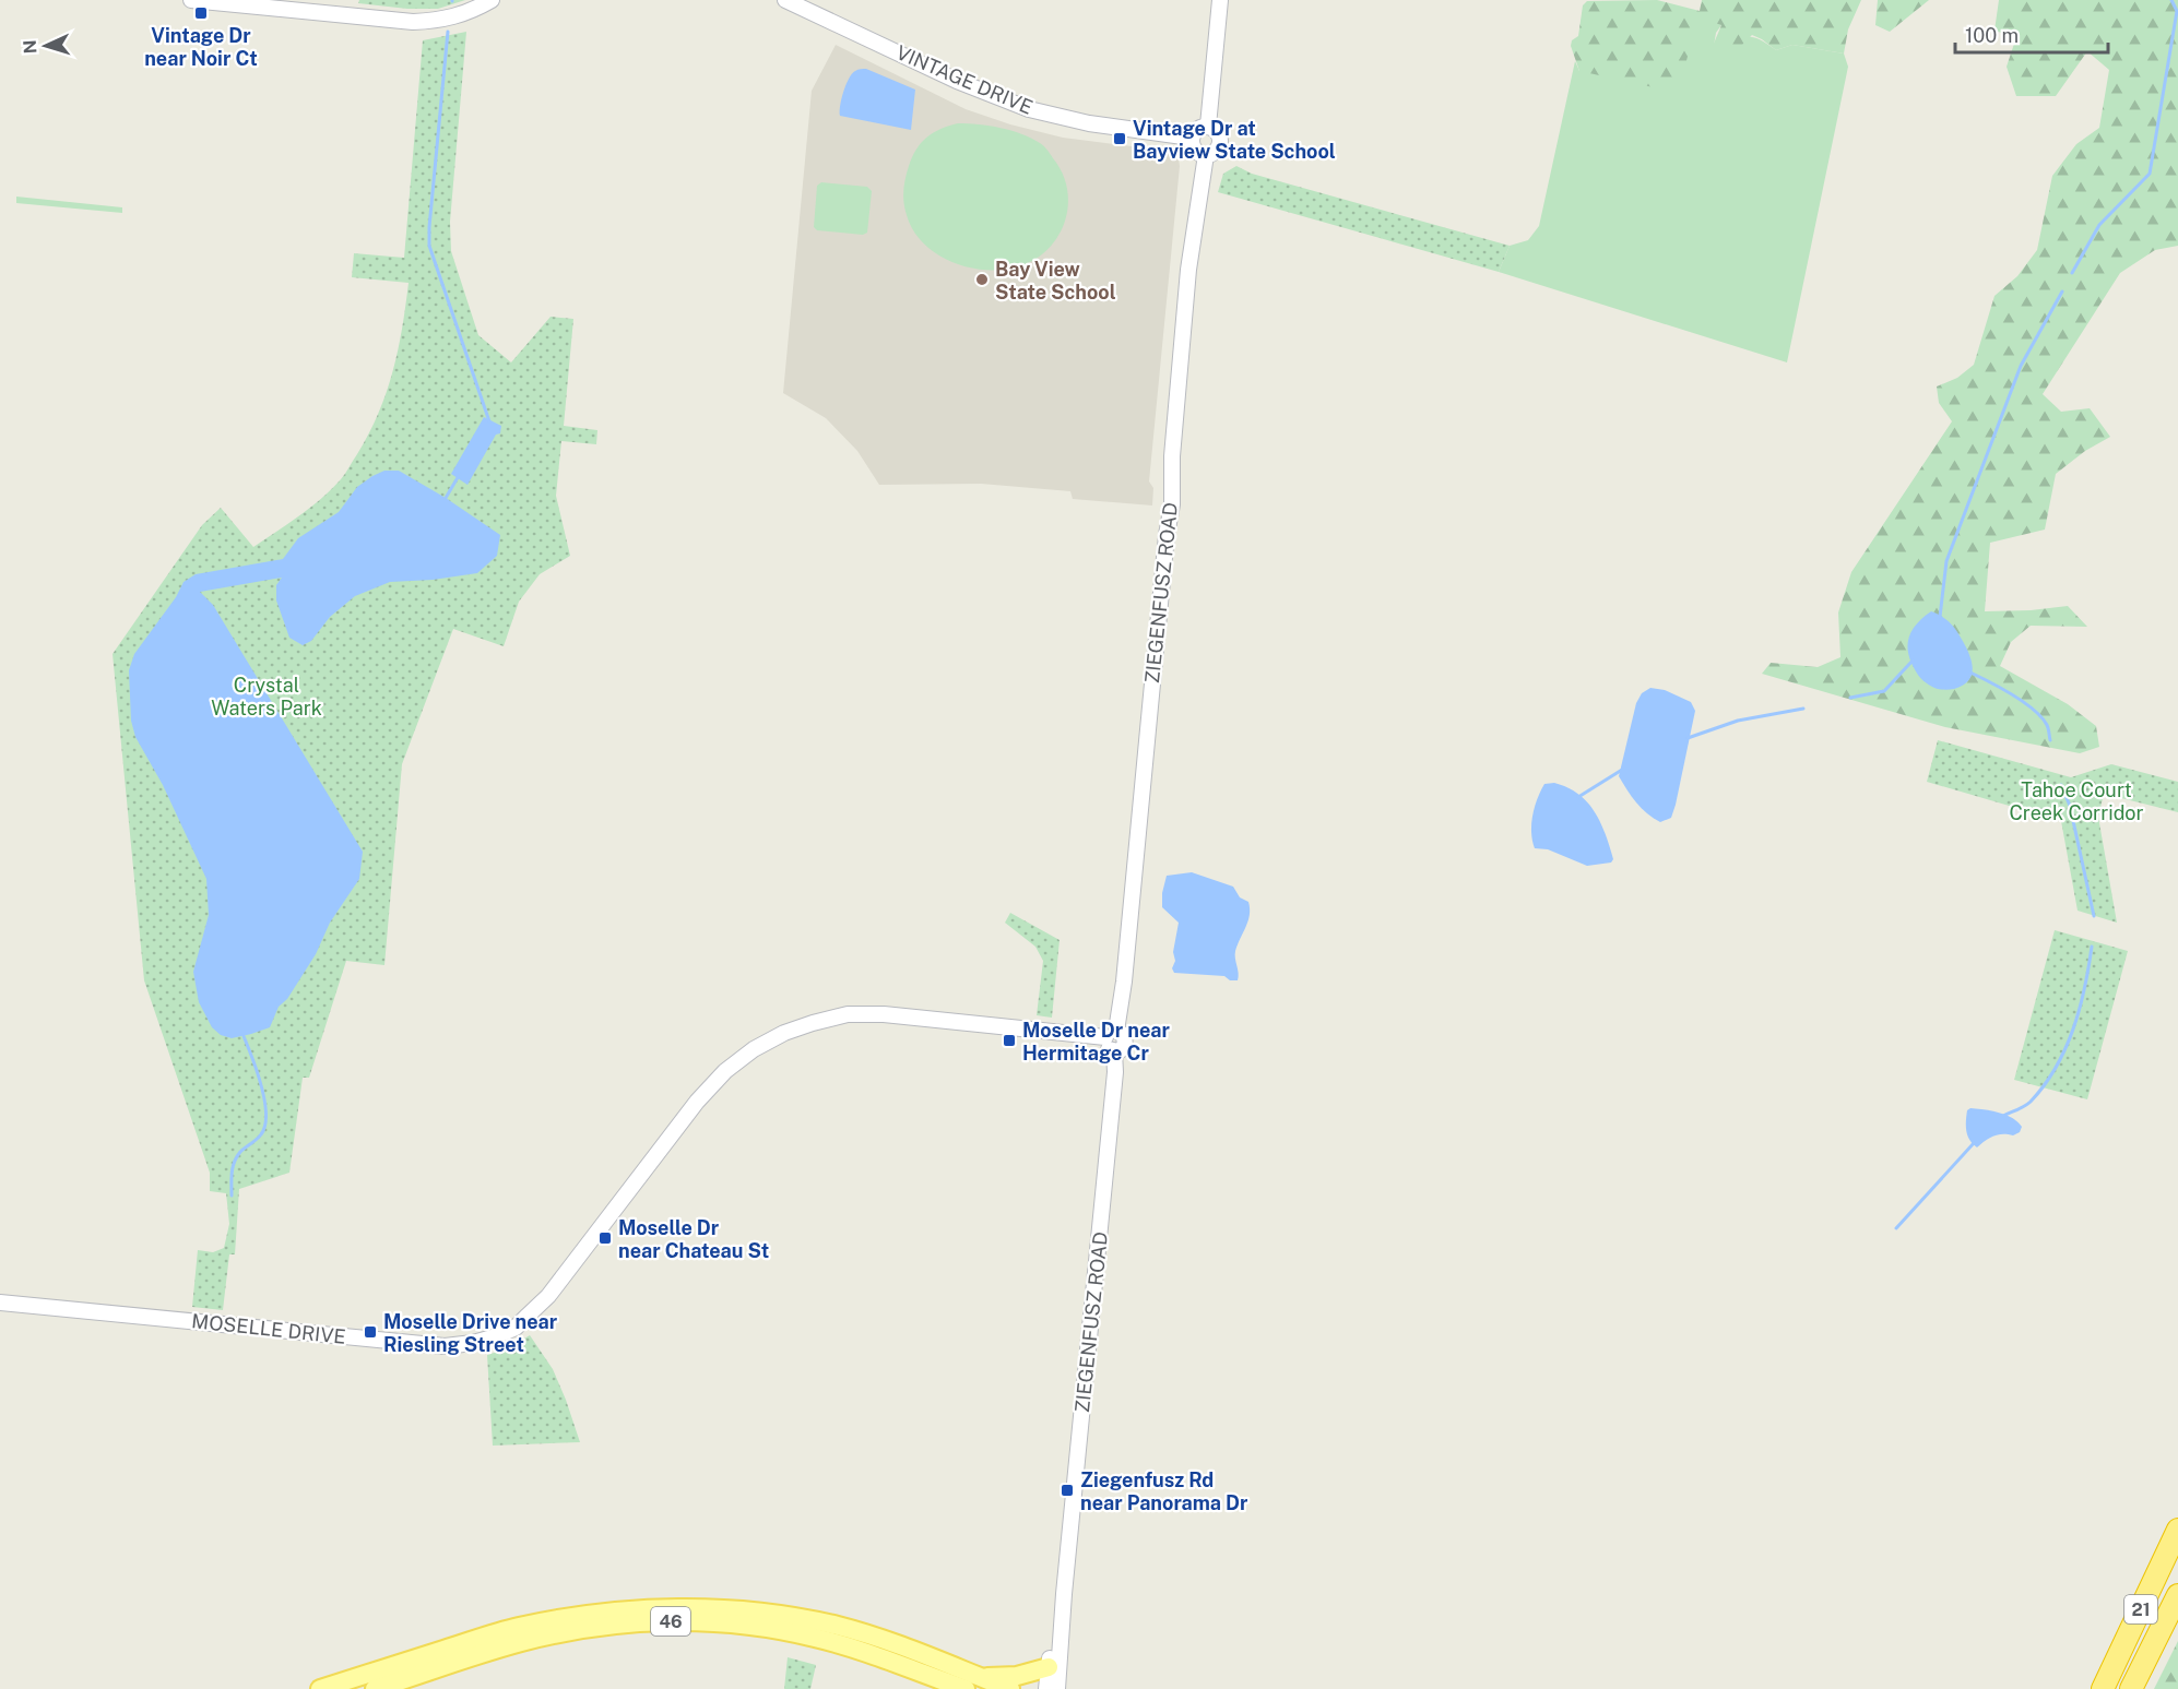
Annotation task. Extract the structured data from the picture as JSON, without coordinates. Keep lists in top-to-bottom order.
{
  "streets": {
    "highway": ["21"],
    "main road": ["46"],
    "street": ["VINTAGE DRIVE", "ZIEGENFUSZ ROAD", "MOSELLE DRIVE"]
  },
  "crossings": [
    ["VINTAGE DRIVE", "ZIEGENFUSZ ROAD"],
    ["ZIEGENFUSZ ROAD", "MOSELLE DRIVE"]
  ],
  "parks": ["Crystal Waters Park", "Tahoe Court Creek Corridor"],
  "places": {
    "transit": [
      "Vintage Dr near Noir Ct",
      "Vintage Dr at Bayview State School",
      "Moselle Dr near Hermitage Cr",
      "Moselle Dr near Chateau St",
      "Moselle Drive near Riesling Street",
      "Ziegenfusz Rd near Panorama Dr"
    ],
    "other": ["Bay View State School"]
  },
  "scale_bar": "100 m",
  "north": "left"
}
